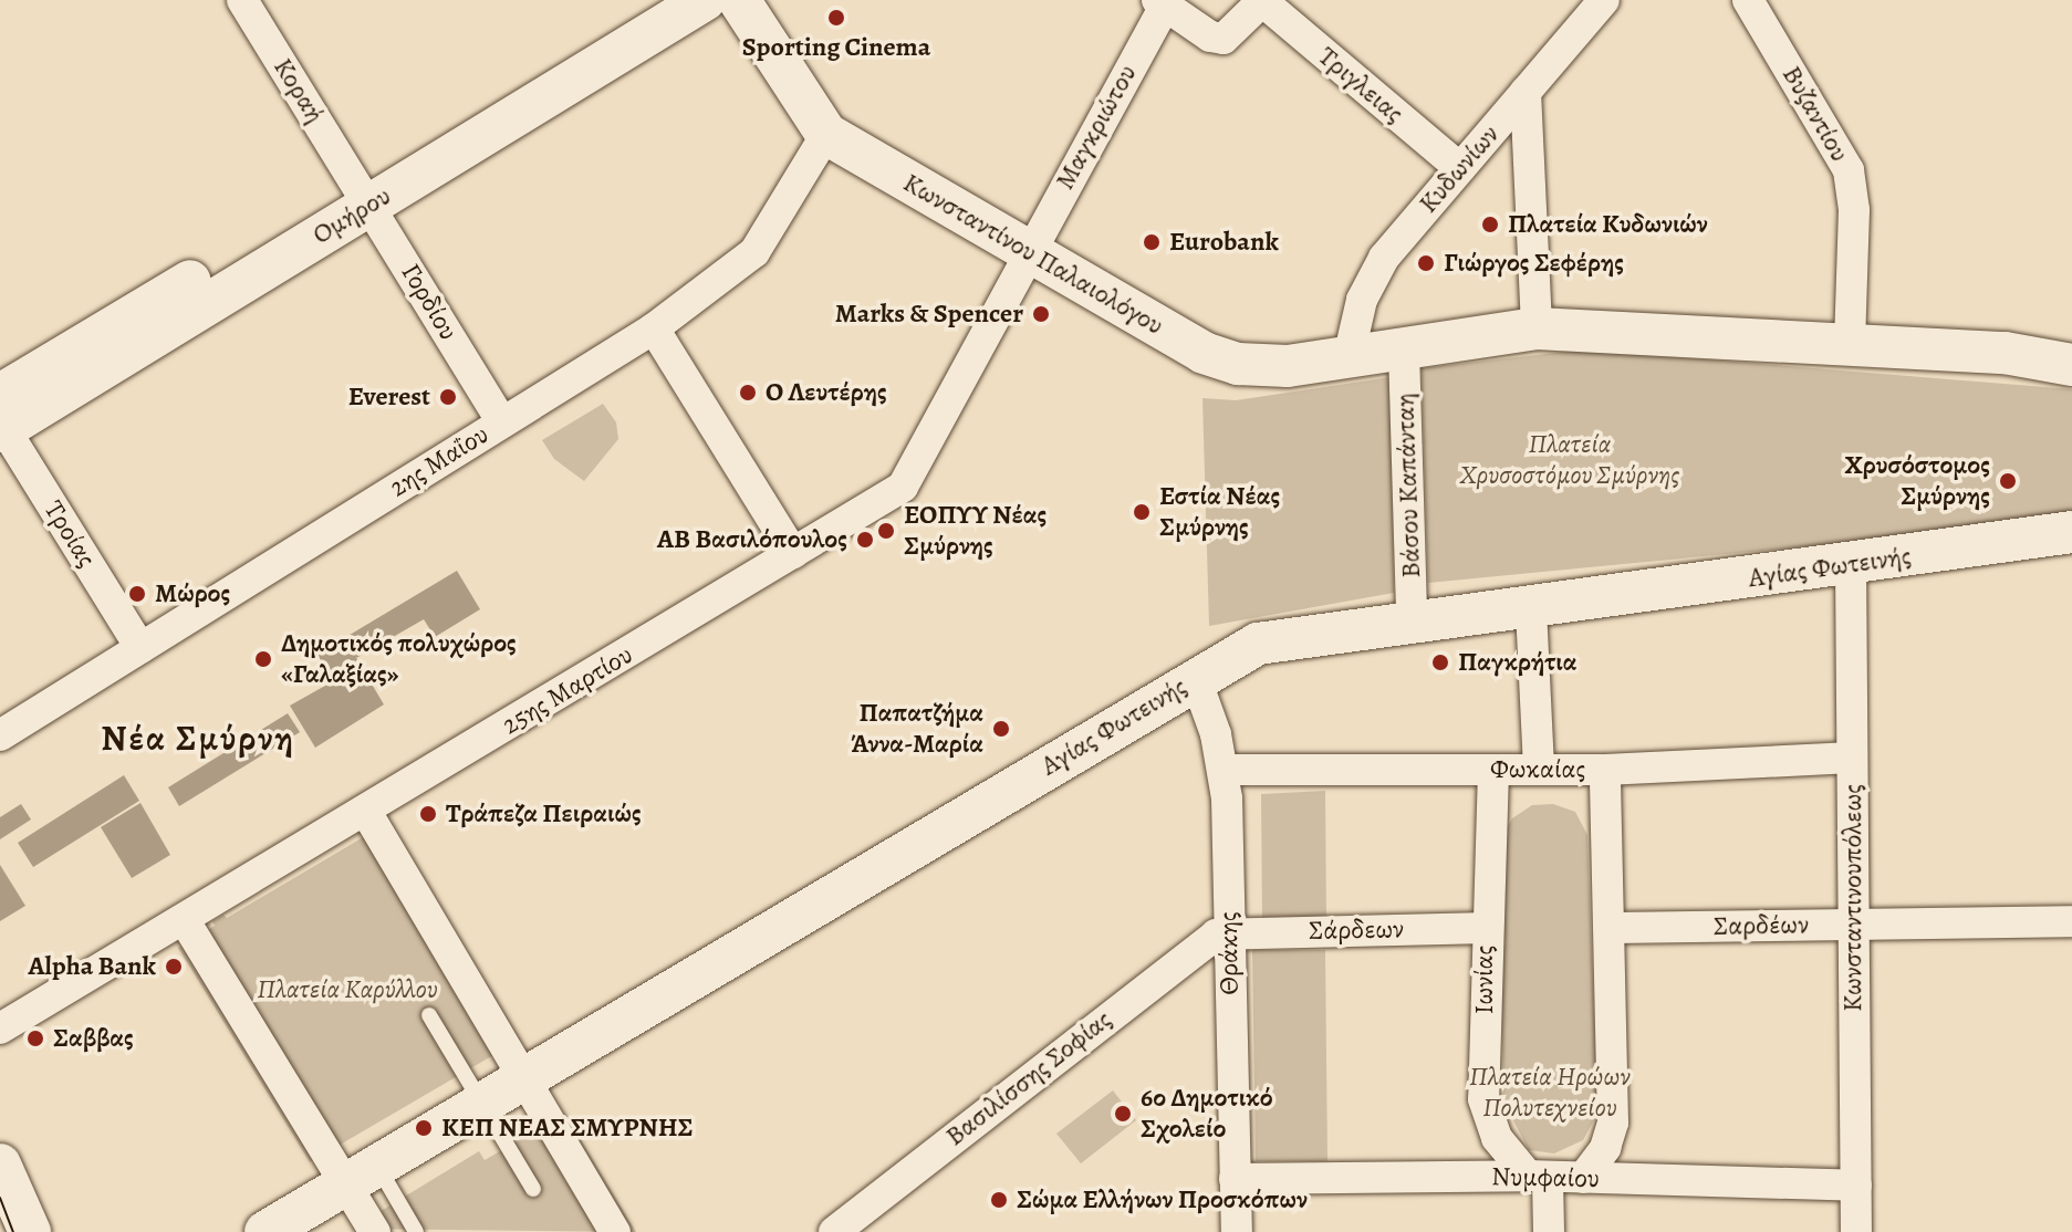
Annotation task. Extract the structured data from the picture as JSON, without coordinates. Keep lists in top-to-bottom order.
{
  "streets": {
    "street": [
      "Τριγλειας",
      "Κοραή",
      "Βυζαντίου",
      "Μαγκριώτου",
      "Κυδωνίων",
      "Ομήρου",
      "Κωνσταντίνου Παλαιολόγου",
      "Γορδίου",
      "2ης Μαΐου",
      "Βάσου Καπάνταη",
      "Τροίας",
      "Αγίας Φωτεινής",
      "25ης Μαρτίου",
      "Φωκαίας",
      "Κωνσταντινουπόλεως",
      "Σαρδέων",
      "Σάρδεων",
      "Θράκης",
      "Ιωνίας",
      "Βασιλίσσης Σοφίας",
      "Νυμφαίου"
    ]
  },
  "crossings": [
    ["Τριγλειας", "Κυδωνίων"],
    ["Κοραή", "Ομήρου"],
    ["Κοραή", "Γορδίου"],
    ["Μαγκριώτου", "Κωνσταντίνου Παλαιολόγου"],
    ["Μαγκριώτου", "25ης Μαρτίου"],
    ["Κυδωνίων", "Κωνσταντίνου Παλαιολόγου"],
    ["Ομήρου", "Γορδίου"],
    ["Ομήρου", "Τροίας"],
    ["Κωνσταντίνου Παλαιολόγου", "2ης Μαΐου"],
    ["Κωνσταντίνου Παλαιολόγου", "Βάσου Καπάνταη"],
    ["Κωνσταντίνου Παλαιολόγου", "25ης Μαρτίου"],
    ["Γορδίου", "2ης Μαΐου"],
    ["2ης Μαΐου", "Τροίας"],
    ["Βάσου Καπάνταη", "Αγίας Φωτεινής"],
    ["Αγίας Φωτεινής", "Κωνσταντινουπόλεως"],
    ["Αγίας Φωτεινής", "Θράκης"],
    ["Φωκαίας", "Κωνσταντινουπόλεως"],
    ["Φωκαίας", "Θράκης"],
    ["Φωκαίας", "Ιωνίας"],
    ["Κωνσταντινουπόλεως", "Σαρδέων"],
    ["Κωνσταντινουπόλεως", "Νυμφαίου"],
    ["Σάρδεων", "Θράκης"],
    ["Σάρδεων", "Ιωνίας"],
    ["Σάρδεων", "Βασιλίσσης Σοφίας"],
    ["Θράκης", "Βασιλίσσης Σοφίας"],
    ["Θράκης", "Νυμφαίου"],
    ["Ιωνίας", "Νυμφαίου"]
  ],
  "districts": ["Νέα Σμύρνη"],
  "parks": ["Πλατεία Χρυσοστόμου Σμύρνης", "Πλατεία Καρύλλου", "Πλατεία Ηρώων Πολυτεχνείου"],
  "places": [
    "Sporting Cinema",
    "Πλατεία Κυδωνιών",
    "Eurobank",
    "Γιώργος Σεφέρης",
    "Marks & Spencer",
    "Ο Λευτέρης",
    "Everest",
    "Χρυσόστομος Σμύρνης",
    "Εστία Νέας Σμύρνης",
    "ΕΟΠΥΥ Νέας Σμύρνης",
    "ΑΒ Βασιλόπουλος",
    "Μώρος",
    "Δημοτικός πολυχώρος «Γαλαξίας»",
    "Παγκρήτια",
    "Παπατζήμα Άννα-Μαρία",
    "Τράπεζα Πειραιώς",
    "Alpha Bank",
    "Σαββας",
    "6ο Δημοτικό Σχολείο",
    "ΚΕΠ ΝΕΑΣ ΣΜΥΡΝΗΣ",
    "Σώμα Ελλήνων Προσκόπων"
  ]
}
